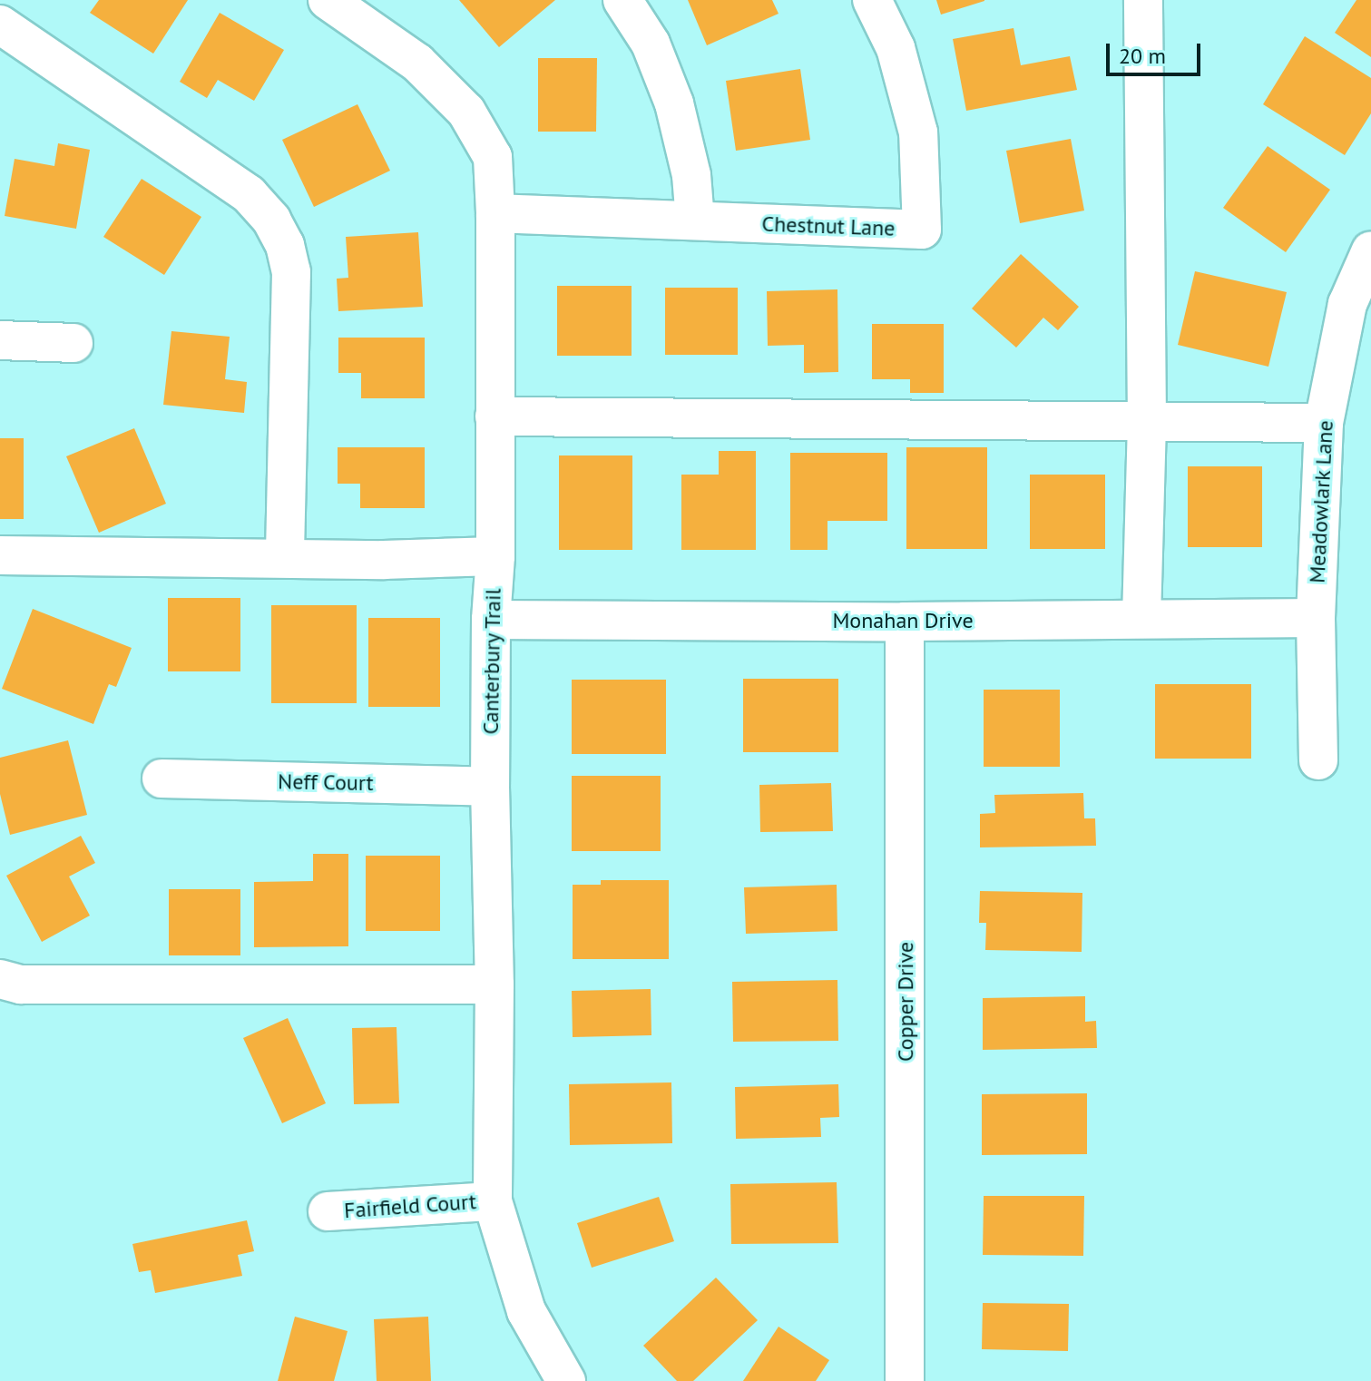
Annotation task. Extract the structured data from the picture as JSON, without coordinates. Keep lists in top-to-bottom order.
{
  "streets": {
    "street": [
      "Chestnut Lane",
      "Meadowlark Lane",
      "Monahan Drive",
      "Canterbury Trail",
      "Neff Court",
      "Copper Drive",
      "Fairfield Court"
    ]
  },
  "crossings": [
    ["Chestnut Lane", "Canterbury Trail"],
    ["Meadowlark Lane", "Monahan Drive"],
    ["Monahan Drive", "Canterbury Trail"],
    ["Monahan Drive", "Copper Drive"],
    ["Canterbury Trail", "Neff Court"],
    ["Canterbury Trail", "Fairfield Court"]
  ],
  "scale_bar": "20 m"
}
